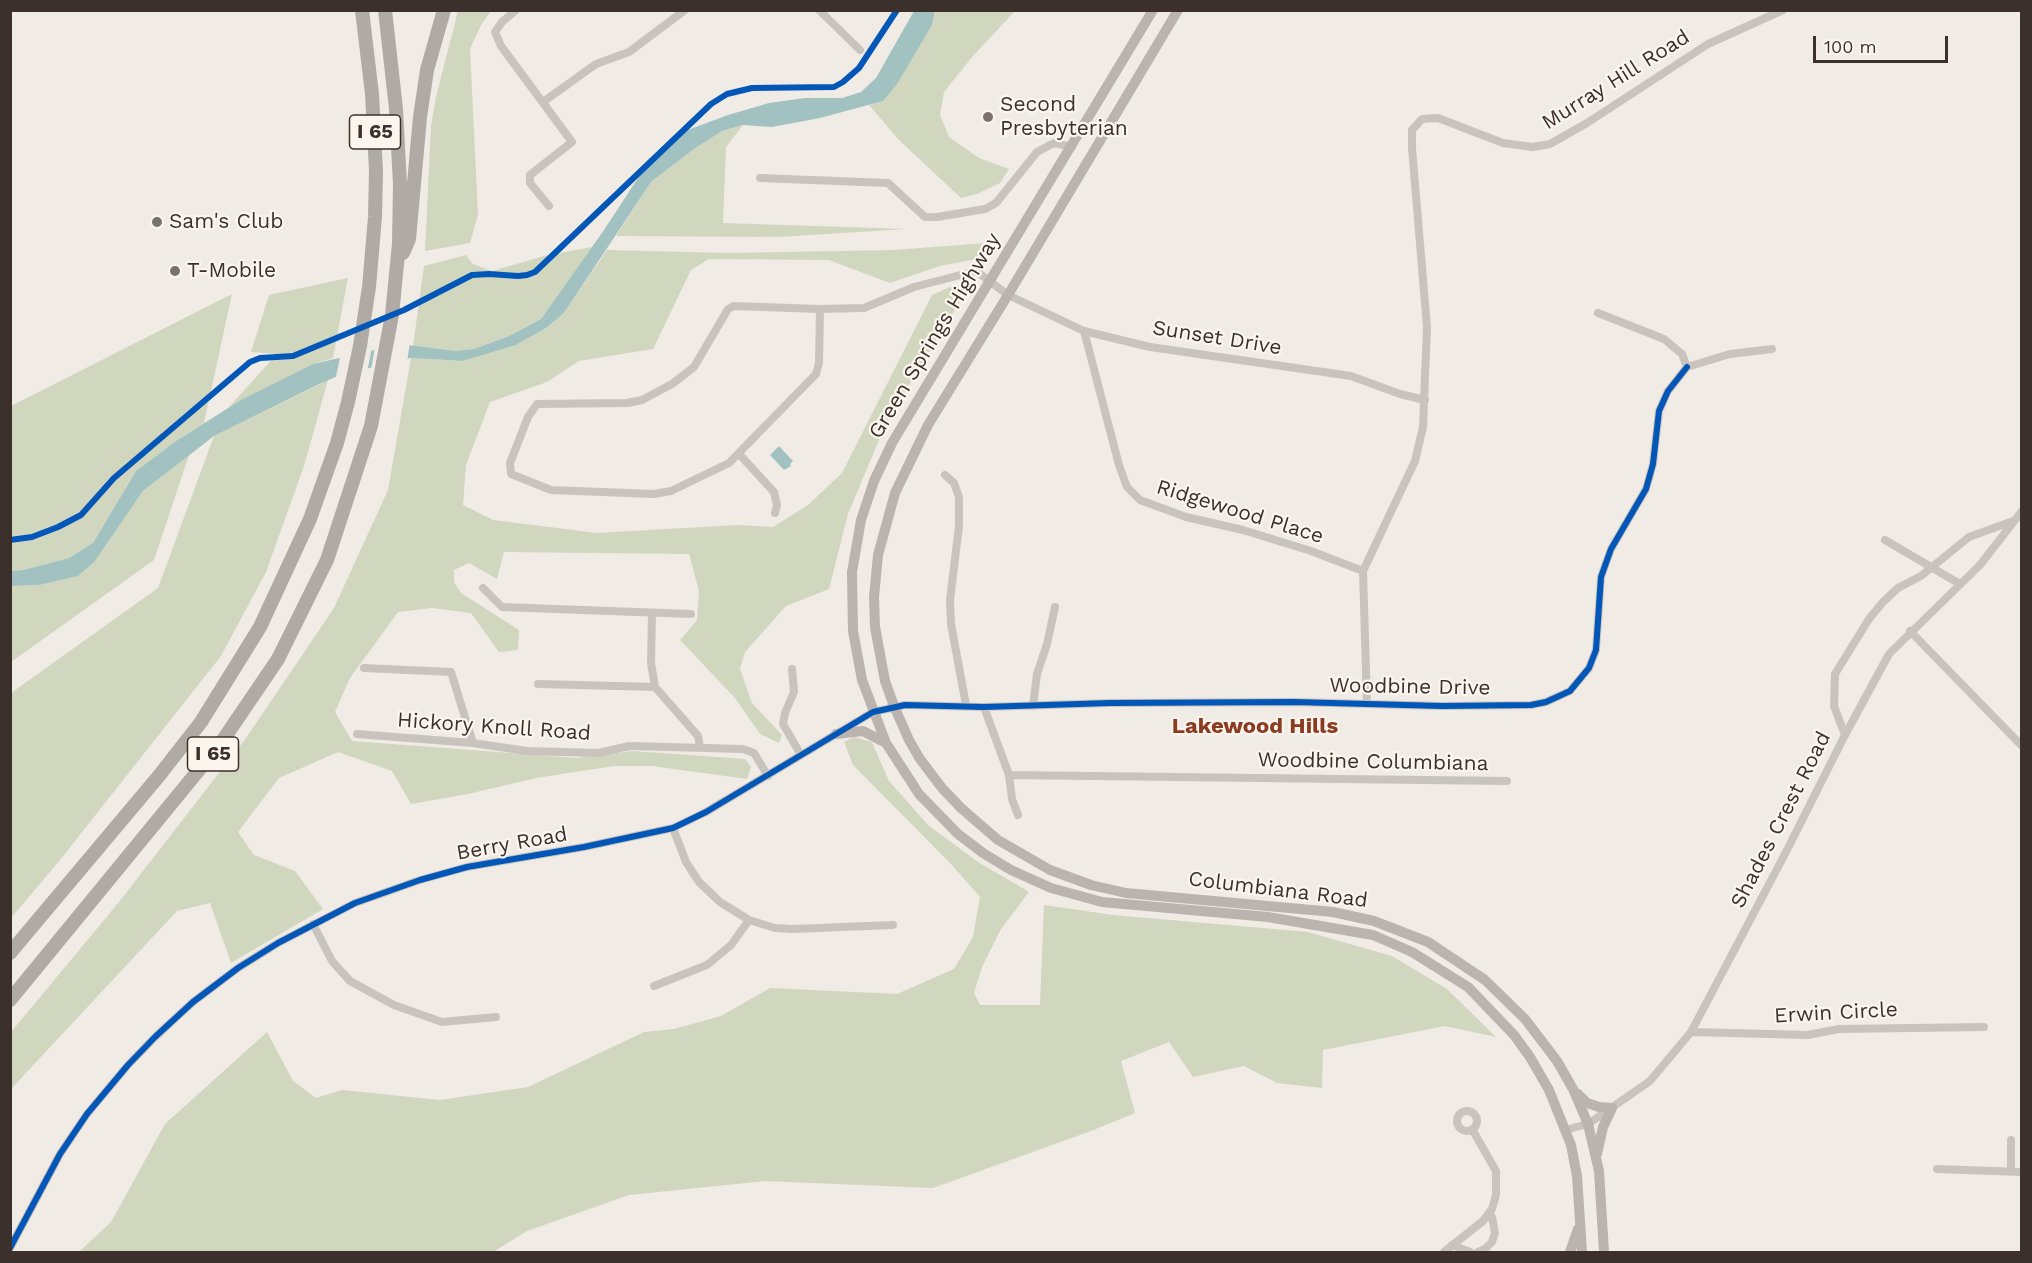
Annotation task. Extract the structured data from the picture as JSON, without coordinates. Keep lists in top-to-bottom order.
{
  "streets": {
    "highway": ["I 65"],
    "main road": ["Green Springs Highway", "Columbiana Road"],
    "street": [
      "Murray Hill Road",
      "Sunset Drive",
      "Ridgewood Place",
      "Woodbine Drive",
      "Hickory Knoll Road",
      "Woodbine Columbiana",
      "Shades Crest Road",
      "Berry Road",
      "Erwin Circle"
    ]
  },
  "crossings": [
    ["Murray Hill Road", "Sunset Drive"],
    ["Murray Hill Road", "Ridgewood Place"],
    ["Green Springs Highway", "Sunset Drive"],
    ["Green Springs Highway", "Woodbine Drive"],
    ["Green Springs Highway", "Berry Road"],
    ["Green Springs Highway", "Columbiana Road"],
    ["Sunset Drive", "Ridgewood Place"],
    ["Woodbine Drive", "Berry Road"],
    ["Woodbine Drive", "Columbiana Road"],
    ["Hickory Knoll Road", "Berry Road"],
    ["Shades Crest Road", "Columbiana Road"],
    ["Shades Crest Road", "Erwin Circle"],
    ["Berry Road", "Columbiana Road"]
  ],
  "districts": ["Lakewood Hills"],
  "places": ["Second Presbyterian", "Sam's Club", "T-Mobile"],
  "scale_bar": "100 m"
}
